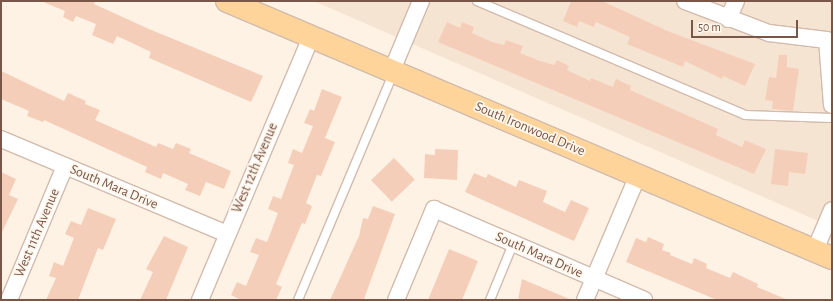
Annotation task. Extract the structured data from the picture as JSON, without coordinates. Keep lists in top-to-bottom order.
{
  "streets": {
    "main road": ["South Ironwood Drive"],
    "street": ["West 12th Avenue", "South Mara Drive", "West 11th Avenue"]
  },
  "crossings": [
    ["South Ironwood Drive", "West 12th Avenue"],
    ["West 12th Avenue", "South Mara Drive"],
    ["South Mara Drive", "West 11th Avenue"]
  ],
  "scale_bar": "50 m"
}
